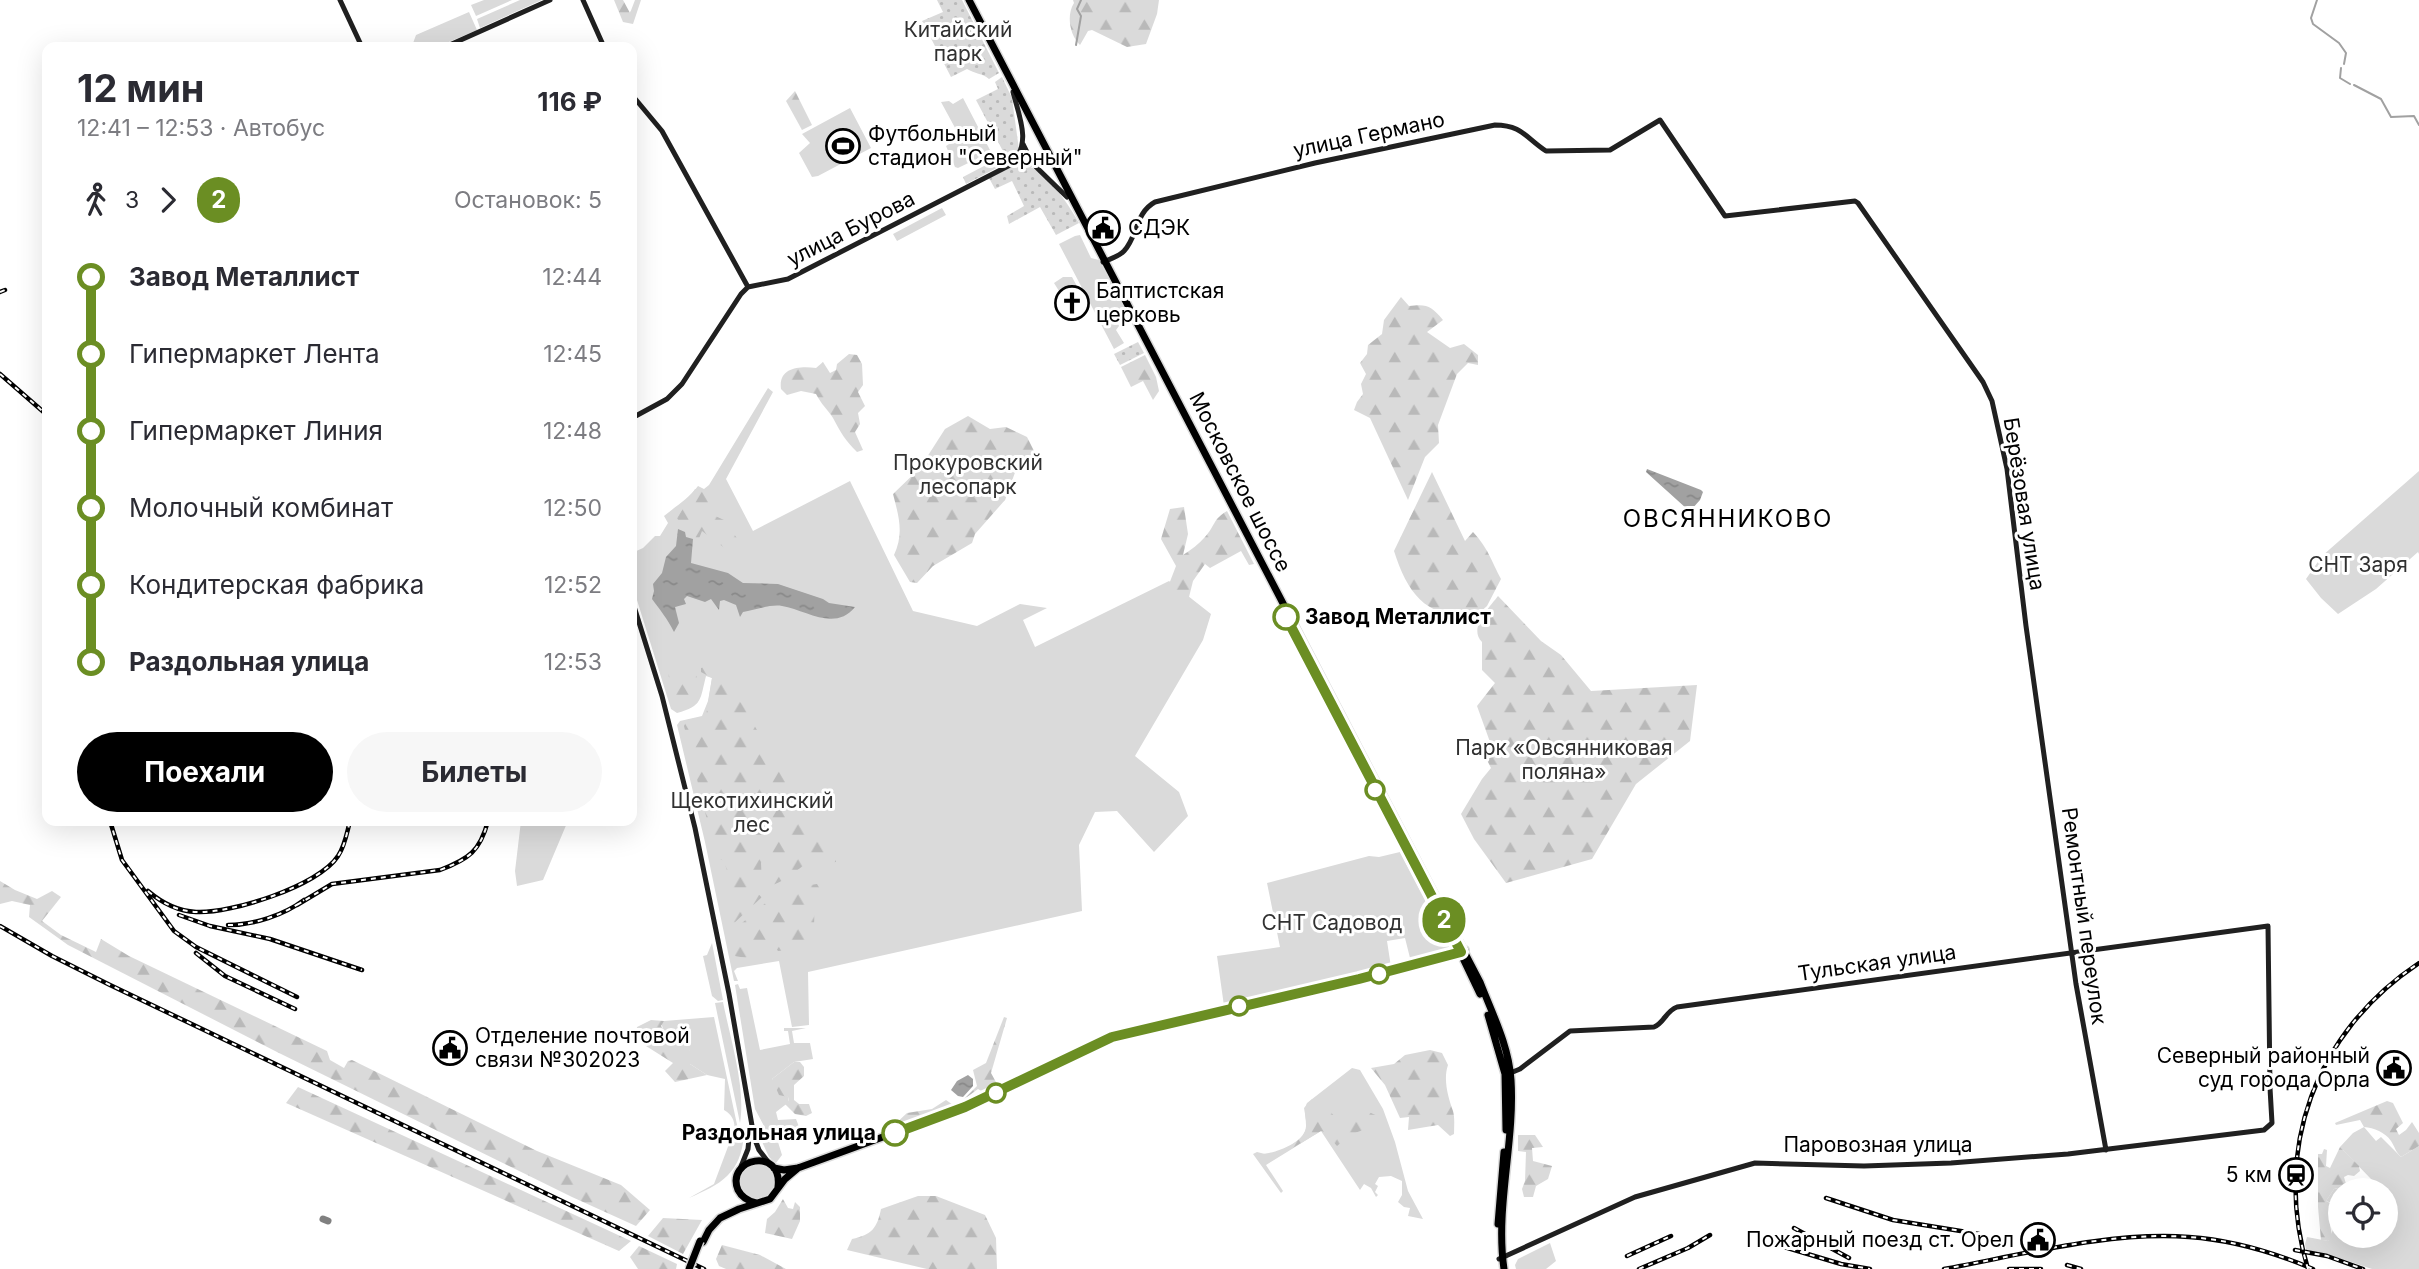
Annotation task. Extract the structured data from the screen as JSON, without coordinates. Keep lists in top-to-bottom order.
{
  "streets": {
    "main road": [
      "улица Германо",
      "улица Бурова",
      "Московское шоссе",
      "Берёзовая улица",
      "Ремонтный переулок",
      "Тульская улица",
      "Паровозная улица"
    ]
  },
  "crossings": [
    ["улица Германо", "Московское шоссе"],
    ["улица Германо", "Берёзовая улица"],
    ["Московское шоссе", "Тульская улица"],
    ["Московское шоссе", "Паровозная улица"],
    ["Берёзовая улица", "Ремонтный переулок"],
    ["Ремонтный переулок", "Тульская улица"],
    ["Ремонтный переулок", "Паровозная улица"],
    ["Тульская улица", "Паровозная улица"]
  ],
  "districts": ["ОВСЯННИКОВО"],
  "parks": [
    "Китайский парк",
    "Прокуровский лесопарк",
    "СНТ Заря",
    "Парк «Овсянниковая поляна»",
    "Щекотихинский лес",
    "СНТ Садовод"
  ],
  "places": {
    "sports": ["Футбольный стадион \"Северный\""],
    "public building": [
      "СДЭК",
      "Отделение почтовой связи №302023",
      "Северный районный суд города Орла",
      "Пожарный поезд ст. Орел"
    ],
    "church": ["Баптистская церковь"],
    "other": ["Завод Металлист", "Раздольная улица"],
    "station": ["5 км"]
  },
  "lines": ["bus line 2"],
  "page": {
    "on_map": "2",
    "heading": ["12 мин", "12:41 – 12:53 · Автобус", "116 ₽"],
    "legs": ["3", "2", "Остановок: 5"],
    "list": [
      {
        "name": "Завод Металлист",
        "value": "12:44"
      },
      {
        "name": "Гипермаркет Лента",
        "value": "12:45"
      },
      {
        "name": "Гипермаркет Линия",
        "value": "12:48"
      },
      {
        "name": "Молочный комбинат",
        "value": "12:50"
      },
      {
        "name": "Кондитерская фабрика",
        "value": "12:52"
      },
      {
        "name": "Раздольная улица",
        "value": "12:53"
      }
    ],
    "buttons": ["Поехали", "Билеты"]
  }
}
